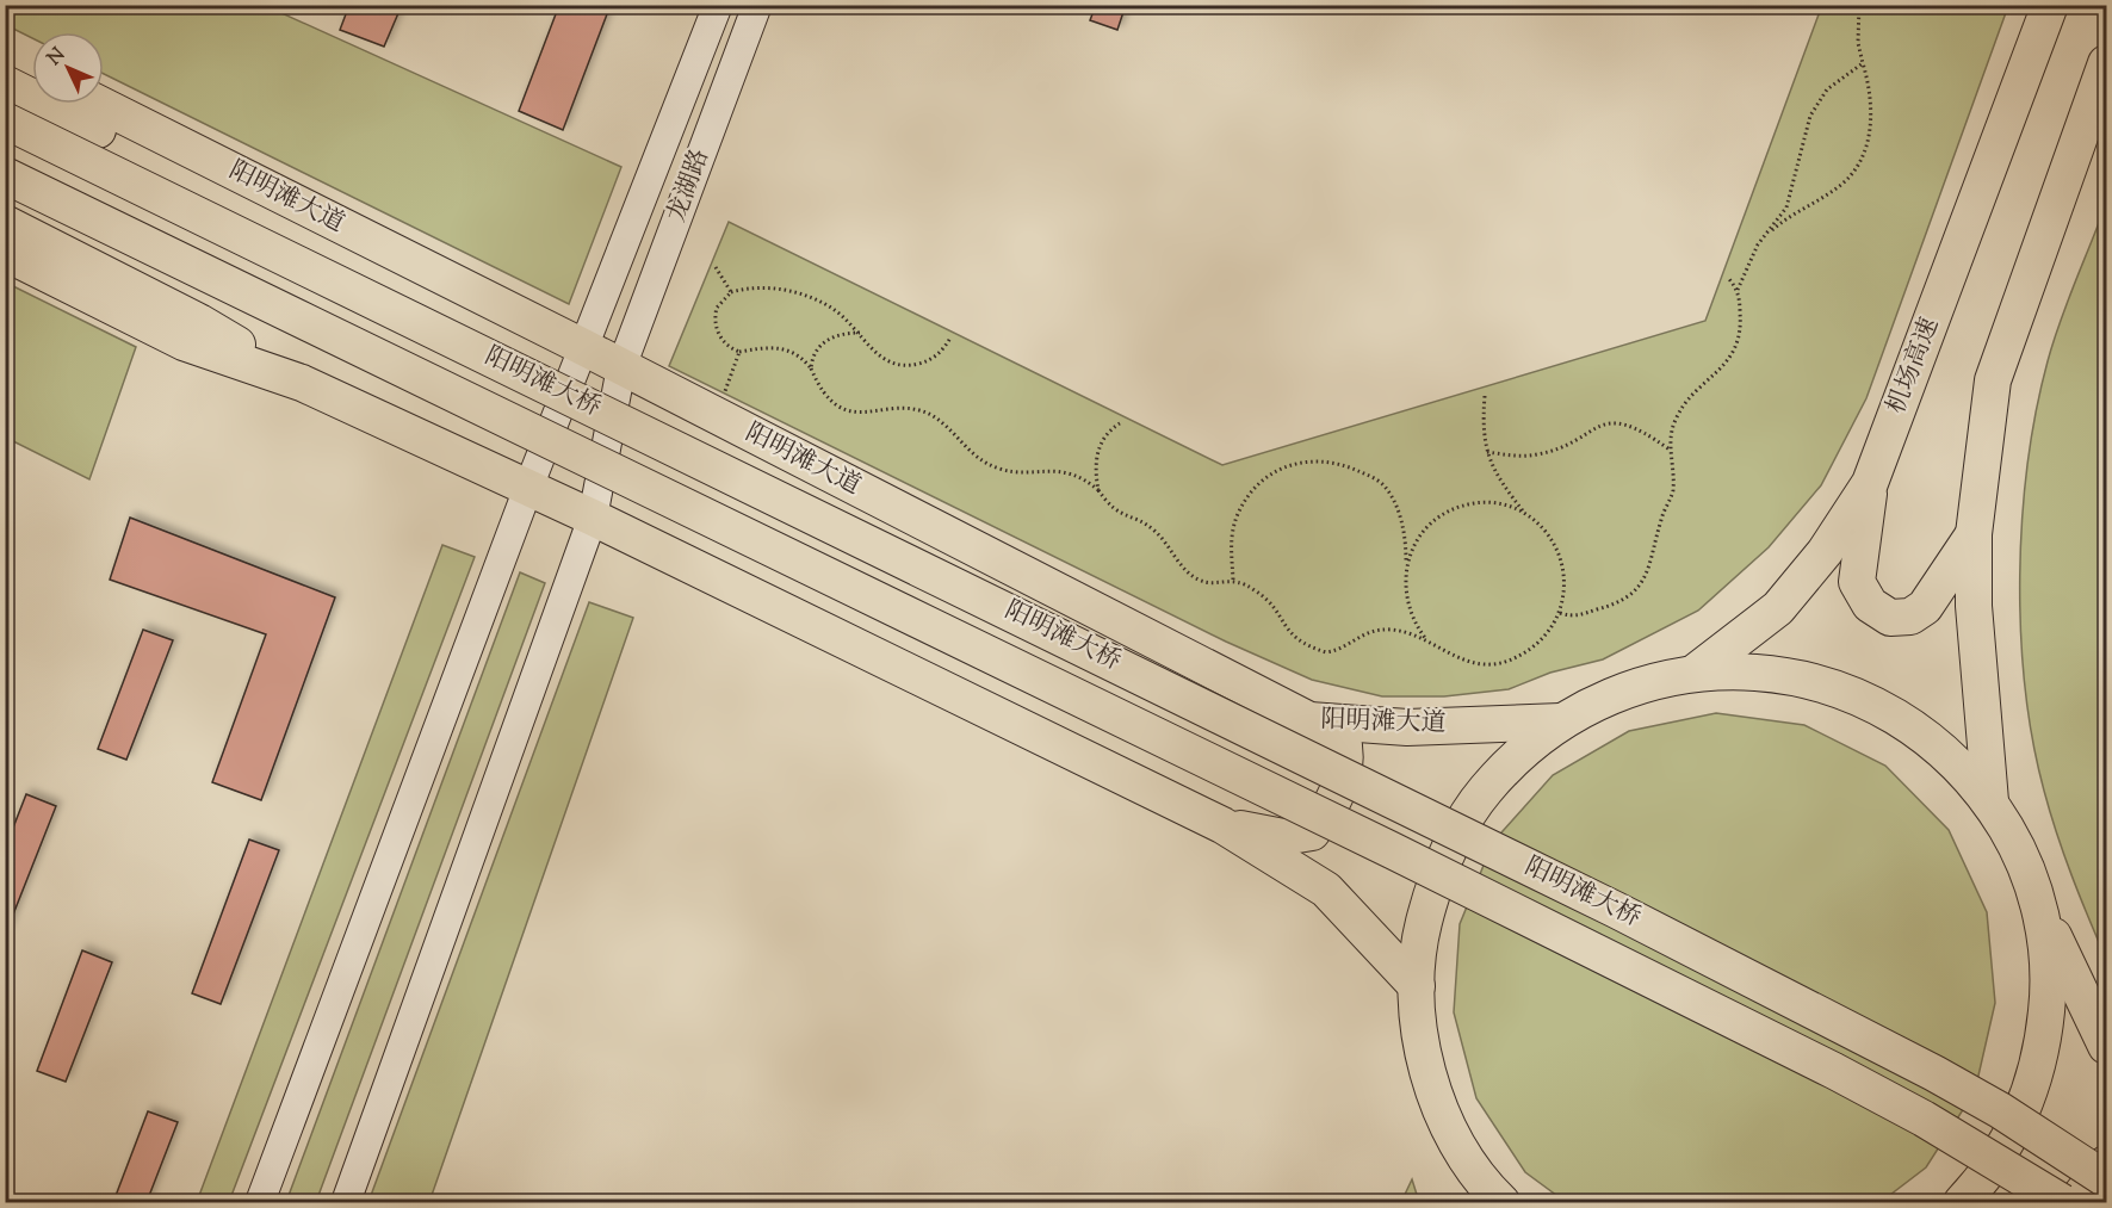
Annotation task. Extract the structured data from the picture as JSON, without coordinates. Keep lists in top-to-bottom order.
{
  "streets": {
    "highway": ["阳明滩大道", "机场高速", "阳明滩大桥"],
    "main road": ["龙湖路"]
  },
  "crossings": [
    ["龙湖路", "阳明滩大道"]
  ],
  "north": "top left"
}
